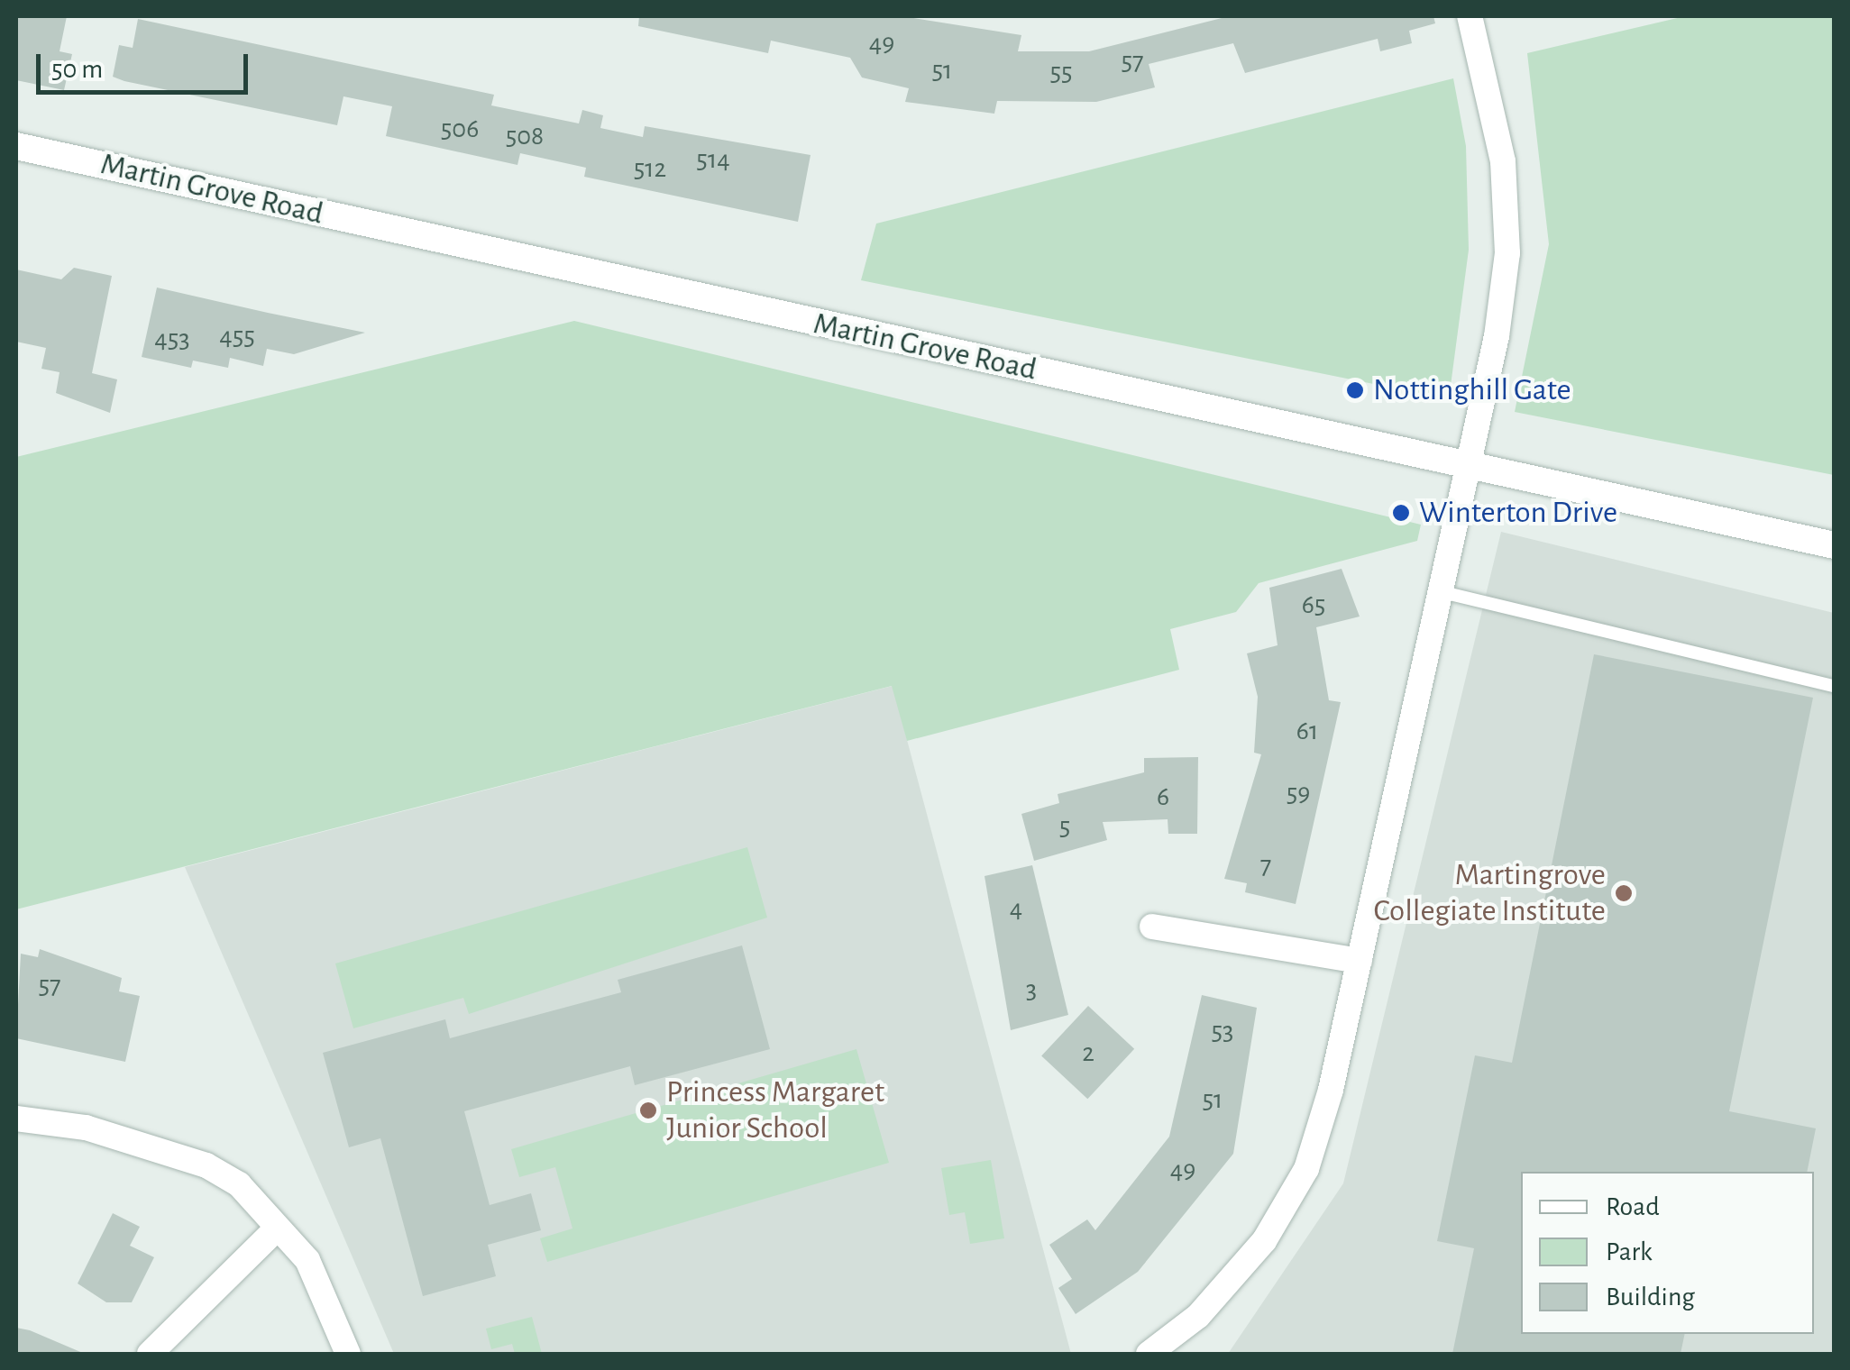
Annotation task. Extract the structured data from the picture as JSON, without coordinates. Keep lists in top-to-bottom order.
{
  "streets": {
    "main road": ["Martin Grove Road"]
  },
  "places": [
    "Nottinghill Gate",
    "Winterton Drive",
    "Martingrove Collegiate Institute",
    "Princess Margaret Junior School"
  ],
  "house_numbers": [
    "49",
    "57",
    "51",
    "55",
    "506",
    "508",
    "514",
    "512",
    "455",
    "453",
    "65",
    "61",
    "59",
    "6",
    "5",
    "7",
    "4",
    "57",
    "3",
    "53",
    "2",
    "51",
    "49"
  ],
  "legend": ["Road", "Park", "Building"],
  "scale_bar": "50 m"
}
